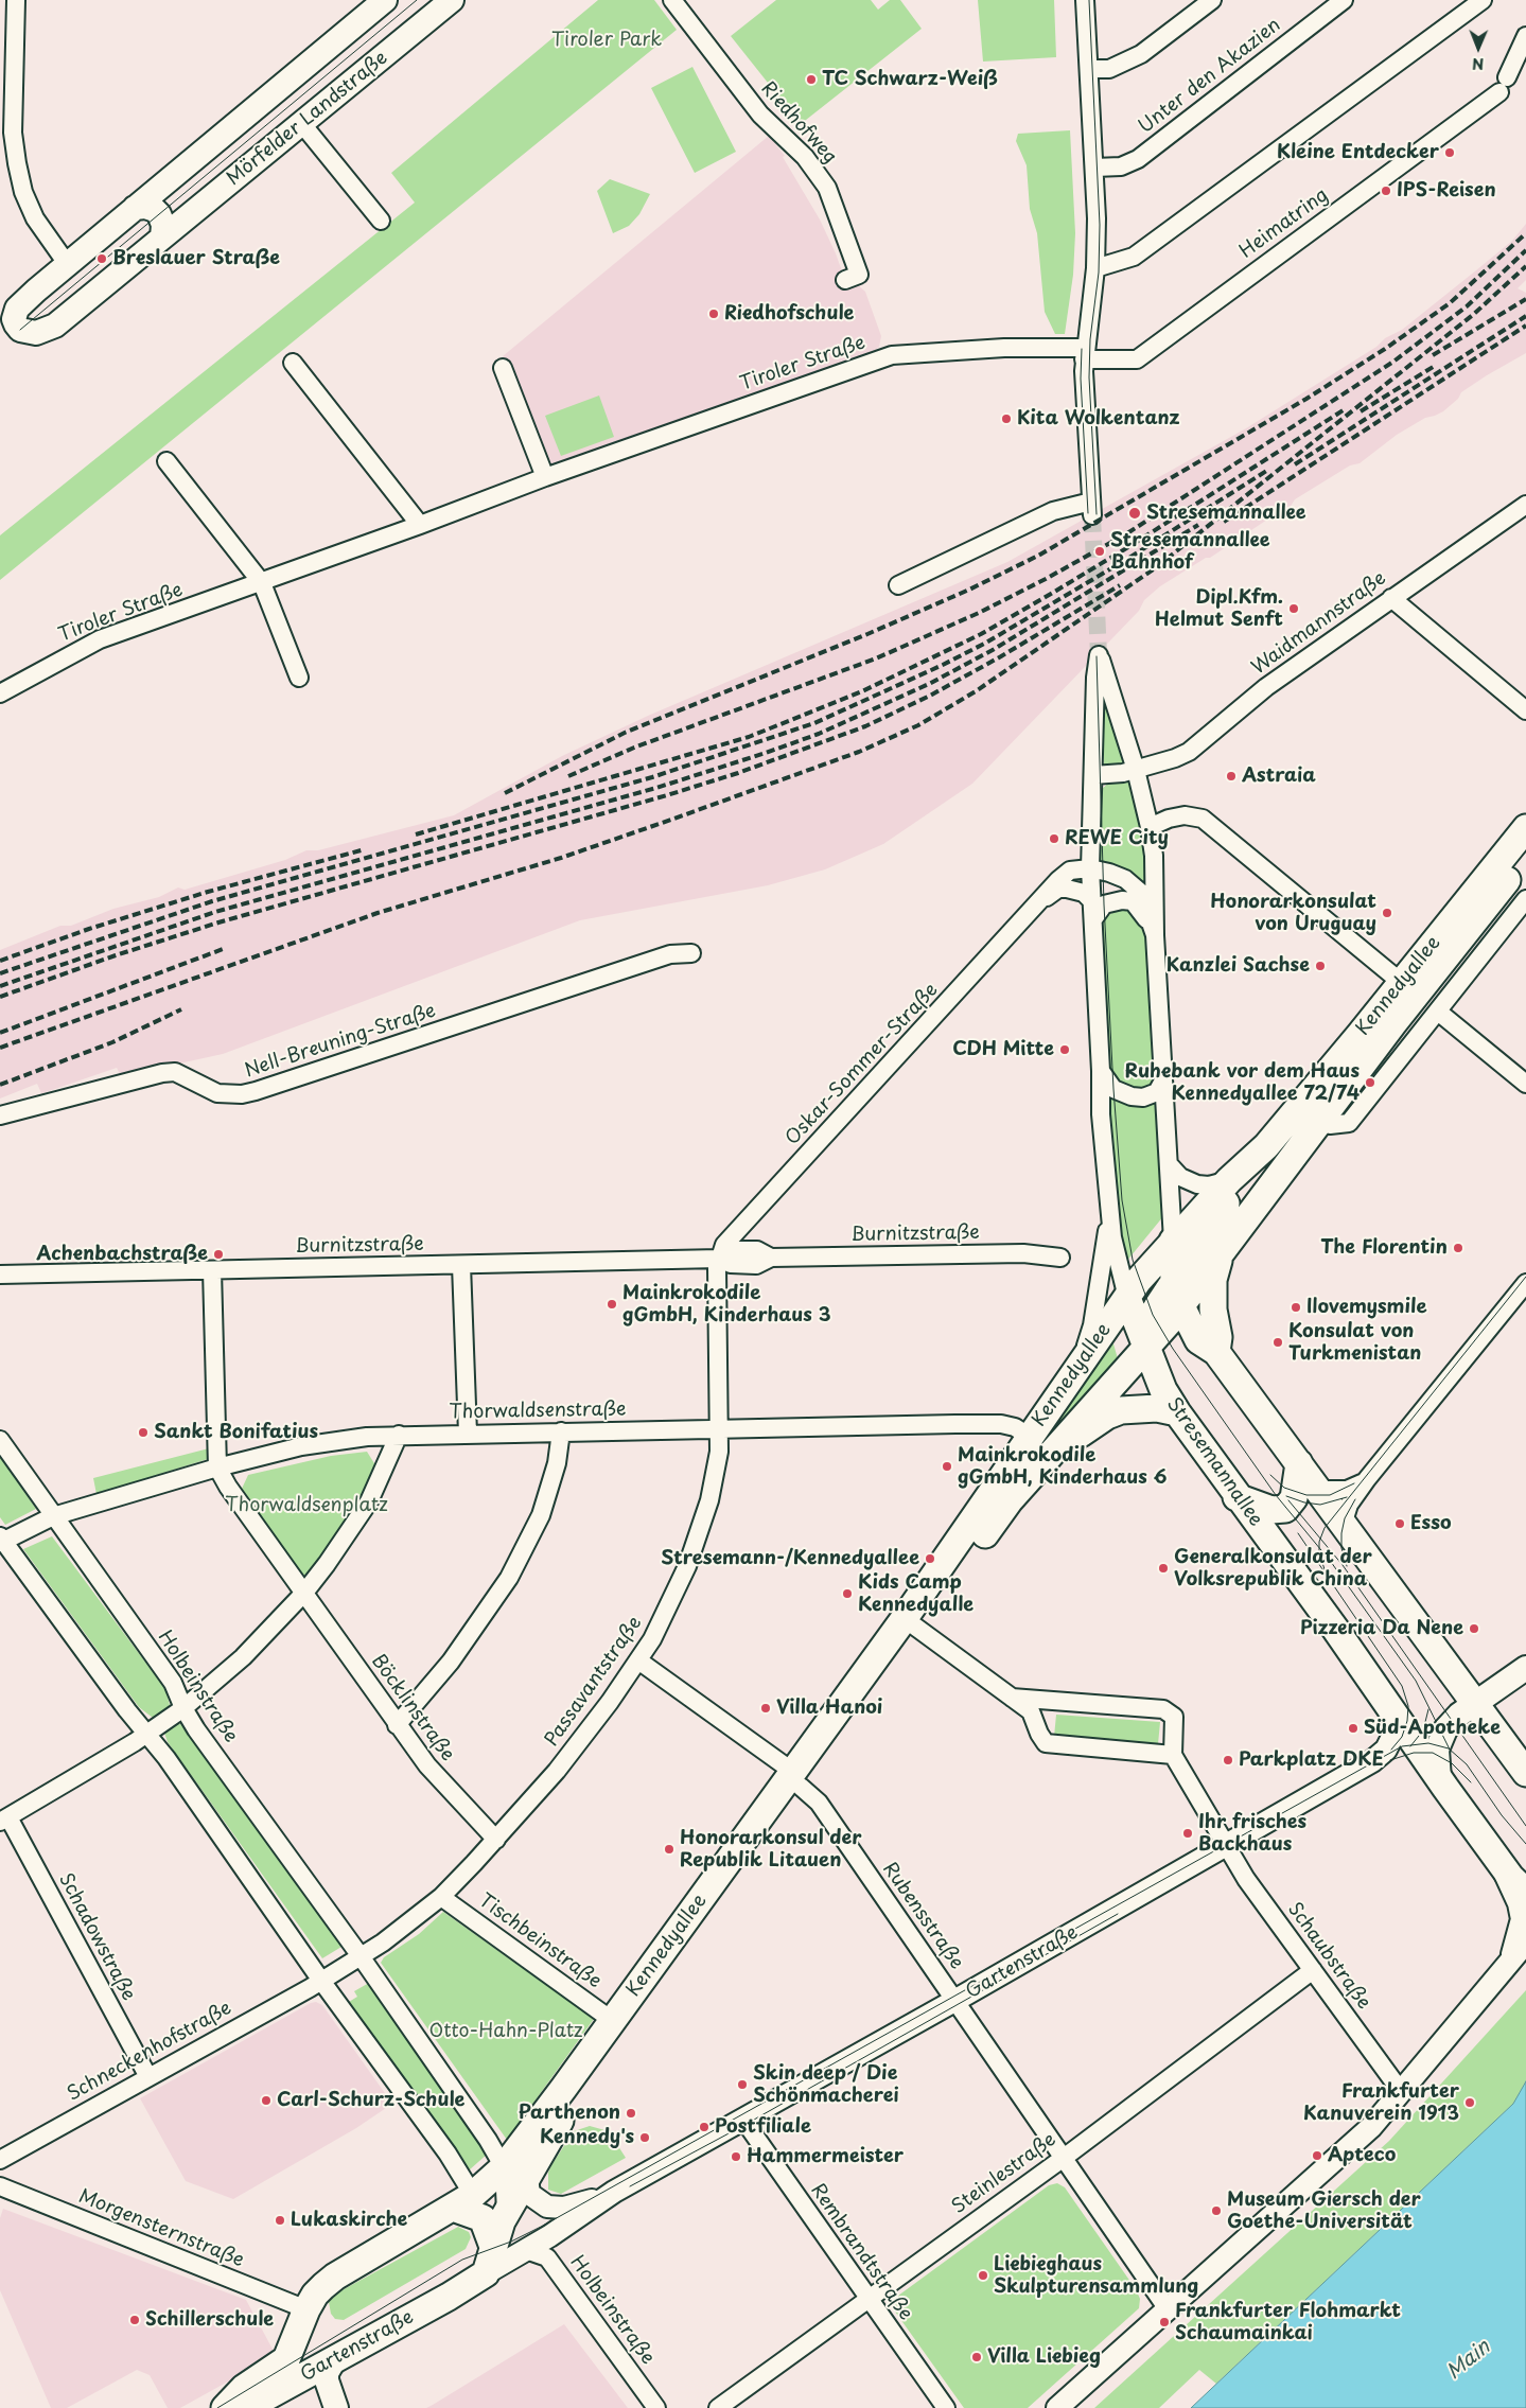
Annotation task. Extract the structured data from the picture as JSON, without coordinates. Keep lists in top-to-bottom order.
{
  "streets": {
    "main road": [
      "Mörfelder Landstraße",
      "Kennedyallee",
      "Stresemannallee",
      "Gartenstraße"
    ],
    "street": [
      "Unter den Akazien",
      "Riedhofweg",
      "Heimatring",
      "Tiroler Straße",
      "Waidmannstraße",
      "Nell-Breuning-Straße",
      "Oskar-Sommer-Straße",
      "Burnitzstraße",
      "Thorwaldsenstraße",
      "Passavantstraße",
      "Holbeinstraße",
      "Böcklinstraße",
      "Rubensstraße",
      "Schadowstraße",
      "Tischbeinstraße",
      "Schaubstraße",
      "Schneckenhofstraße",
      "Steinlestraße",
      "Morgensternstraße",
      "Rembrandtstraße"
    ]
  },
  "crossings": [
    ["Heimatring", "Tiroler Straße"],
    ["Waidmannstraße", "Stresemannallee"],
    ["Kennedyallee", "Thorwaldsenstraße"],
    ["Kennedyallee", "Stresemannallee"],
    ["Kennedyallee", "Holbeinstraße"],
    ["Kennedyallee", "Rubensstraße"],
    ["Kennedyallee", "Tischbeinstraße"],
    ["Kennedyallee", "Gartenstraße"],
    ["Oskar-Sommer-Straße", "Burnitzstraße"],
    ["Oskar-Sommer-Straße", "Stresemannallee"],
    ["Oskar-Sommer-Straße", "Passavantstraße"],
    ["Burnitzstraße", "Passavantstraße"],
    ["Thorwaldsenstraße", "Passavantstraße"],
    ["Thorwaldsenstraße", "Holbeinstraße"],
    ["Stresemannallee", "Gartenstraße"],
    ["Passavantstraße", "Holbeinstraße"],
    ["Passavantstraße", "Böcklinstraße"],
    ["Passavantstraße", "Rubensstraße"],
    ["Passavantstraße", "Tischbeinstraße"],
    ["Holbeinstraße", "Gartenstraße"],
    ["Rubensstraße", "Gartenstraße"],
    ["Rubensstraße", "Steinlestraße"],
    ["Schadowstraße", "Schneckenhofstraße"],
    ["Schaubstraße", "Gartenstraße"],
    ["Schaubstraße", "Steinlestraße"],
    ["Gartenstraße", "Morgensternstraße"],
    ["Gartenstraße", "Rembrandtstraße"],
    ["Steinlestraße", "Rembrandtstraße"]
  ],
  "water": ["Main"],
  "parks": ["Tiroler Park", "Thorwaldsenplatz", "Otto-Hahn-Platz"],
  "places": [
    "TC Schwarz-Weiß",
    "Kleine Entdecker",
    "IPS-Reisen",
    "Breslauer Straße",
    "Riedhofschule",
    "Kita Wolkentanz",
    "Stresemannallee",
    "Stresemannallee Bahnhof",
    "Dipl.Kfm. Helmut Senft",
    "Astraia",
    "REWE City",
    "Honorarkonsulat von Uruguay",
    "Kanzlei Sachse",
    "CDH Mitte",
    "Ruhebank vor dem Haus Kennedyallee 72/74",
    "The Florentin",
    "Achenbachstraße",
    "Mainkrokodile gGmbH, Kinderhaus 3",
    "Ilovemysmile",
    "Konsulat von Turkmenistan",
    "Sankt Bonifatius",
    "Mainkrokodile gGmbH, Kinderhaus 6",
    "Esso",
    "Stresemann-/Kennedyallee",
    "Generalkonsulat der Volksrepublik China",
    "Kids Camp Kennedyalle",
    "Pizzeria Da Nene",
    "Villa Hanoi",
    "Süd-Apotheke",
    "Parkplatz DKE",
    "Ihr frisches Backhaus",
    "Honorarkonsul der Republik Litauen",
    "Skin deep / Die Schönmacherei",
    "Carl-Schurz-Schule",
    "Frankfurter Kanuverein 1913",
    "Parthenon",
    "Postfiliale",
    "Kennedy's",
    "Apteco",
    "Hammermeister",
    "Museum Giersch der Goethe-Universität",
    "Lukaskirche",
    "Liebieghaus Skulpturensammlung",
    "Schillerschule",
    "Frankfurter Flohmarkt Schaumainkai",
    "Villa Liebieg"
  ],
  "north": "bottom"
}
